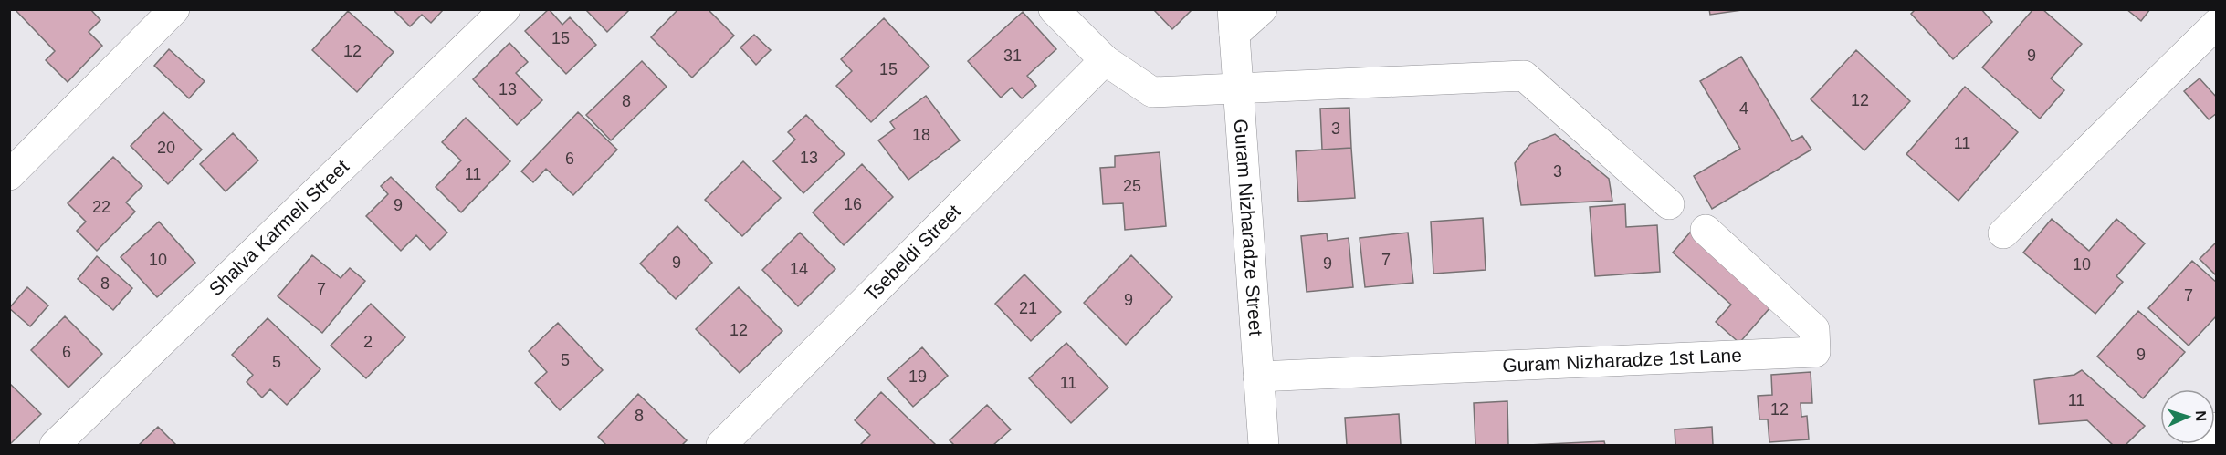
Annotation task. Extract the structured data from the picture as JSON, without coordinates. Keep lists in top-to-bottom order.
{
  "streets": {
    "street": [
      "Shalva Karmeli Street",
      "Guram Nizharadze Street",
      "Tsebeldi Street",
      "Guram Nizharadze 1st Lane"
    ]
  },
  "crossings": [
    ["Guram Nizharadze Street", "Guram Nizharadze 1st Lane"]
  ],
  "house_numbers": [
    "15",
    "12",
    "31",
    "9",
    "15",
    "13",
    "12",
    "8",
    "4",
    "3",
    "18",
    "11",
    "20",
    "13",
    "6",
    "3",
    "11",
    "25",
    "16",
    "9",
    "22",
    "10",
    "7",
    "9",
    "9",
    "10",
    "14",
    "8",
    "7",
    "7",
    "9",
    "21",
    "12",
    "2",
    "6",
    "9",
    "5",
    "5",
    "19",
    "11",
    "11",
    "12",
    "8"
  ],
  "north": "right"
}
